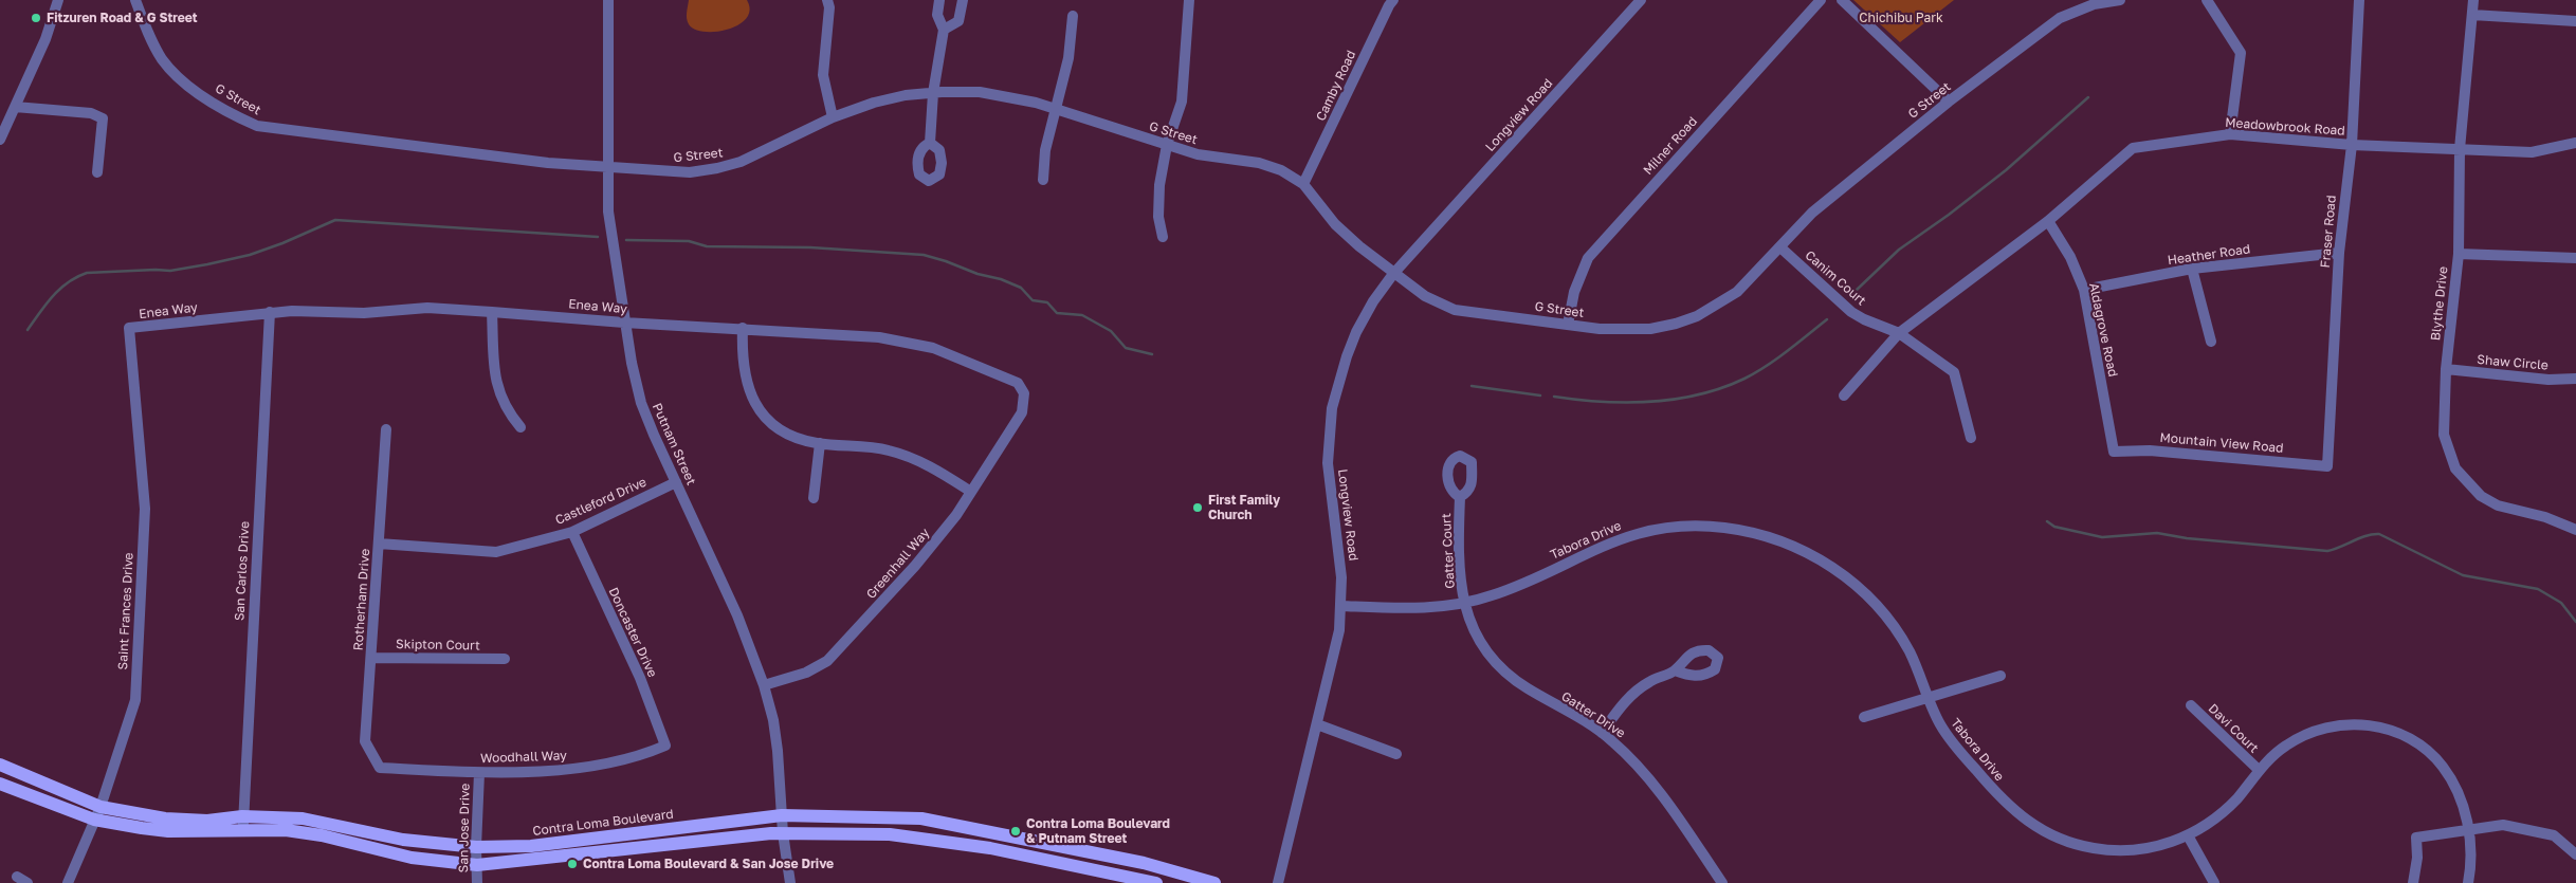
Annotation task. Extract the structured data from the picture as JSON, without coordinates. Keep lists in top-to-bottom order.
{
  "streets": {
    "main road": ["Contra Loma Boulevard"],
    "street": [
      "Camby Road",
      "G Street",
      "Longview Road",
      "Meadowbrook Road",
      "Milner Road",
      "Fraser Road",
      "Heather Road",
      "Canim Court",
      "Blythe Drive",
      "Enea Way",
      "Aldagrove Road",
      "Shaw Circle",
      "Mountain View Road",
      "Putnam Street",
      "Castleford Drive",
      "Tabora Drive",
      "Gatter Court",
      "Greenhall Way",
      "San Carlos Drive",
      "Rotherham Drive",
      "Saint Frances Drive",
      "Doncaster Drive",
      "Skipton Court",
      "Gatter Drive",
      "Davi Court",
      "Woodhall Way",
      "San Jose Drive"
    ]
  },
  "crossings": [
    ["Camby Road", "G Street"],
    ["G Street", "Longview Road"],
    ["G Street", "Milner Road"],
    ["G Street", "Canim Court"],
    ["G Street", "Putnam Street"],
    ["Longview Road", "Tabora Drive"],
    ["Meadowbrook Road", "Fraser Road"],
    ["Meadowbrook Road", "Canim Court"],
    ["Meadowbrook Road", "Blythe Drive"],
    ["Meadowbrook Road", "Aldagrove Road"],
    ["Fraser Road", "Heather Road"],
    ["Fraser Road", "Mountain View Road"],
    ["Heather Road", "Aldagrove Road"],
    ["Blythe Drive", "Shaw Circle"],
    ["Enea Way", "Putnam Street"],
    ["Enea Way", "Greenhall Way"],
    ["Enea Way", "San Carlos Drive"],
    ["Enea Way", "Saint Frances Drive"],
    ["Aldagrove Road", "Mountain View Road"],
    ["Putnam Street", "Castleford Drive"],
    ["Putnam Street", "Greenhall Way"],
    ["Putnam Street", "Contra Loma Boulevard"],
    ["Castleford Drive", "Rotherham Drive"],
    ["Castleford Drive", "Doncaster Drive"],
    ["Tabora Drive", "Gatter Court"],
    ["Tabora Drive", "Gatter Drive"],
    ["Tabora Drive", "Davi Court"],
    ["Gatter Court", "Gatter Drive"],
    ["San Carlos Drive", "Contra Loma Boulevard"],
    ["Rotherham Drive", "Skipton Court"],
    ["Rotherham Drive", "Woodhall Way"],
    ["Saint Frances Drive", "Contra Loma Boulevard"],
    ["Doncaster Drive", "Woodhall Way"],
    ["Woodhall Way", "San Jose Drive"],
    ["Contra Loma Boulevard", "San Jose Drive"]
  ],
  "parks": ["Chichibu Park"],
  "places": [
    "Fitzuren Road & G Street",
    "First Family Church",
    "Contra Loma Boulevard & Putnam Street",
    "Contra Loma Boulevard & San Jose Drive"
  ]
}
